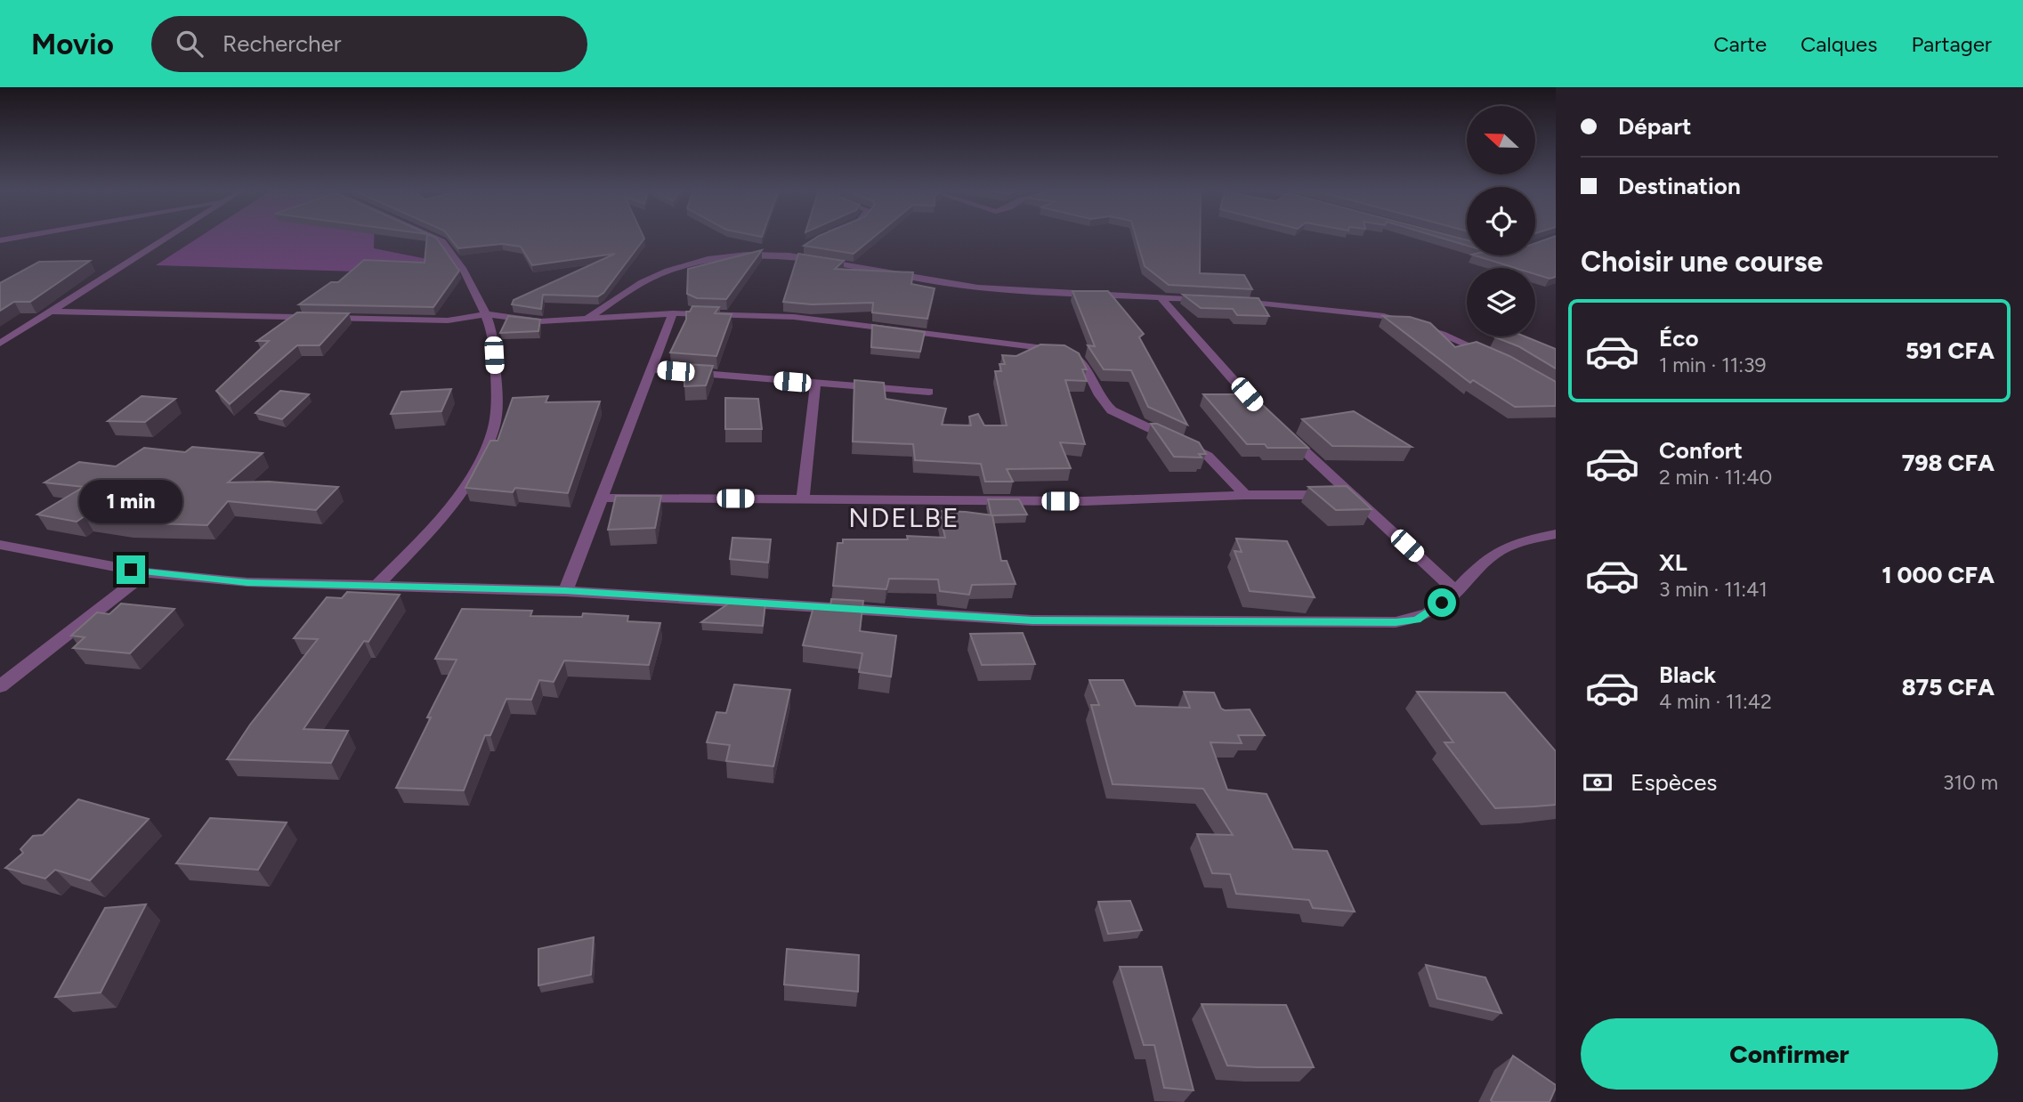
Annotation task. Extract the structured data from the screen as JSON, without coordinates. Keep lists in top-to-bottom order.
{
  "districts": ["NDELBE"],
  "north": "left",
  "page": {
    "header": "Movio",
    "search": "Rechercher",
    "nav": ["Carte", "Calques", "Partager"],
    "banner": ["Départ", "Destination"],
    "heading": "Choisir une course",
    "list": [
      {
        "name": "Éco",
        "note": "1 min · 11:39",
        "value": "591 CFA"
      },
      {
        "name": "Confort",
        "note": "2 min · 11:40",
        "value": "798 CFA"
      },
      {
        "name": "XL",
        "note": "3 min · 11:41",
        "value": "1 000 CFA"
      },
      {
        "name": "Black",
        "note": "4 min · 11:42",
        "value": "875 CFA"
      }
    ],
    "bubble": "1 min",
    "pay": ["Espèces", "310 m"],
    "buttons": "Confirmer"
  }
}
